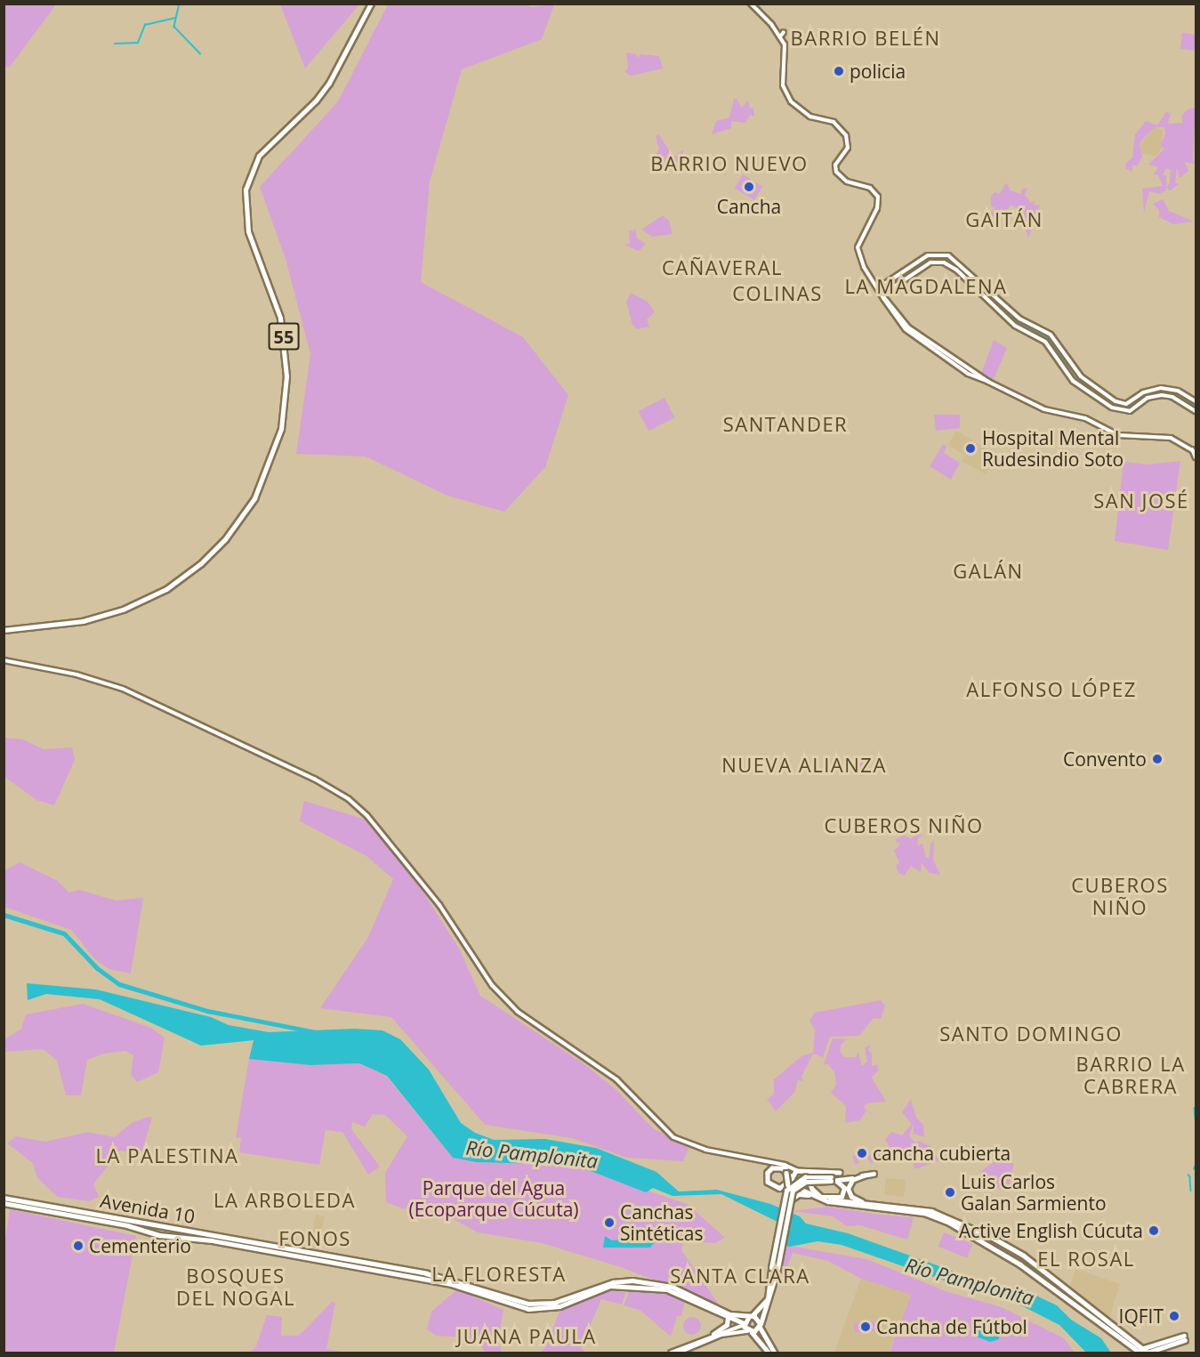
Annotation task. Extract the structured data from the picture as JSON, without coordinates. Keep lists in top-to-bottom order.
{
  "streets": {
    "highway": ["55"],
    "main road": ["Avenida 10"]
  },
  "districts": [
    "BARRIO BELÉN",
    "BARRIO NUEVO",
    "GAITÁN",
    "CAÑAVERAL",
    "LA MAGDALENA",
    "COLINAS",
    "SANTANDER",
    "SAN JOSÉ",
    "GALÁN",
    "ALFONSO LÓPEZ",
    "NUEVA ALIANZA",
    "CUBEROS NIÑO",
    "CUBEROS NIÑO",
    "SANTO DOMINGO",
    "BARRIO LA CABRERA",
    "LA PALESTINA",
    "LA ARBOLEDA",
    "FONOS",
    "EL ROSAL",
    "LA FLORESTA",
    "BOSQUES DEL NOGAL",
    "SANTA CLARA",
    "JUANA PAULA"
  ],
  "water": ["Río Pamplonita"],
  "parks": ["Parque del Agua (Ecoparque Cúcuta)"],
  "places": [
    "policia",
    "Cancha",
    "Hospital Mental Rudesindio Soto",
    "Convento",
    "cancha cubierta",
    "Luis Carlos Galan Sarmiento",
    "Canchas Sintéticas",
    "Active English Cúcuta",
    "Cementerio",
    "IQFIT",
    "Cancha de Fútbol"
  ]
}
